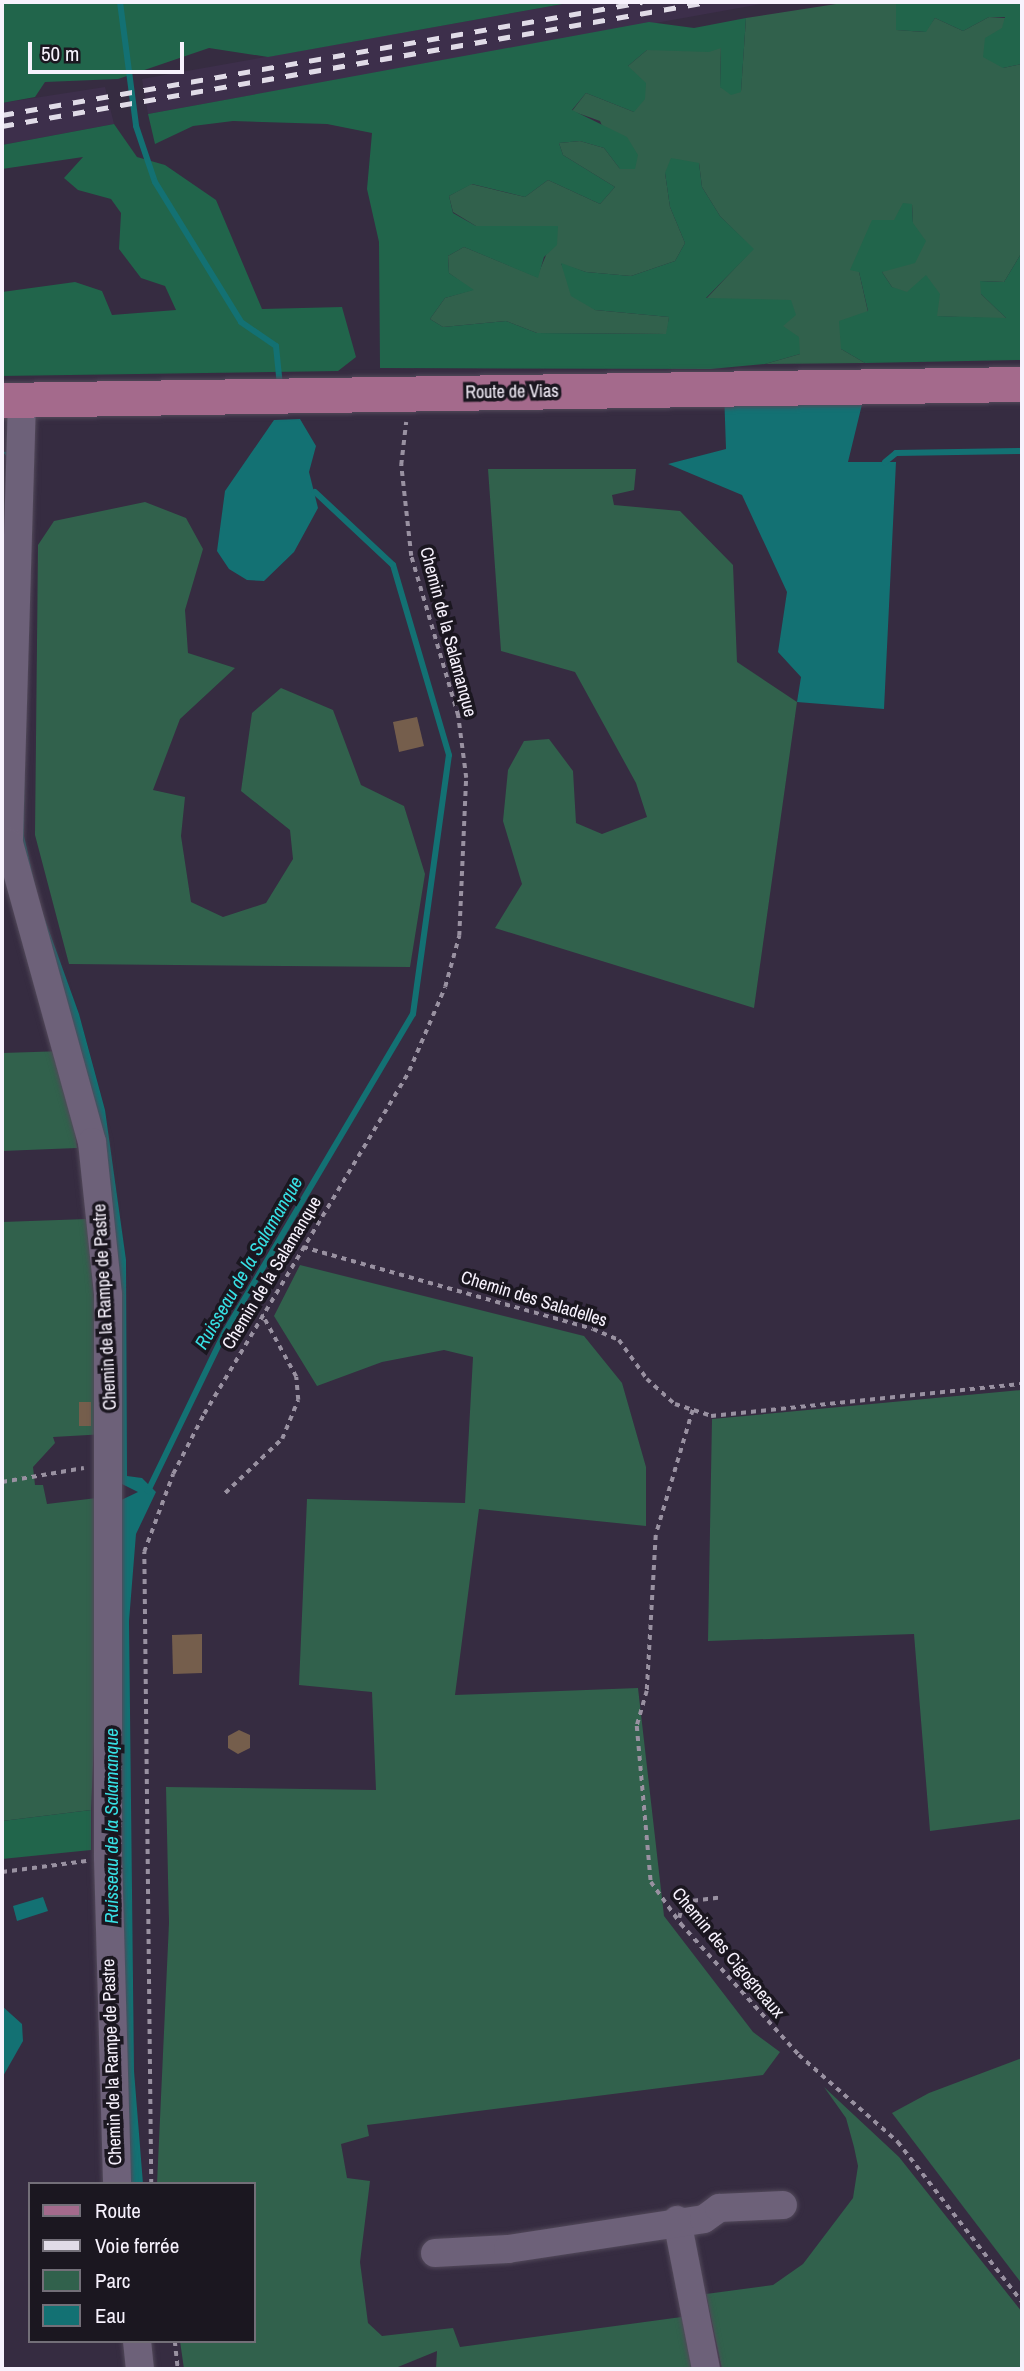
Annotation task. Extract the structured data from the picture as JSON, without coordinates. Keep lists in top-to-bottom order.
{
  "streets": {
    "main road": ["Route de Vias"],
    "street": ["Chemin de la Rampe de Pastre"],
    "path": ["Chemin de la Salamanque", "Chemin des Saladelles", "Chemin des Cigogneaux"]
  },
  "crossings": [
    ["Route de Vias", "Chemin de la Salamanque"],
    ["Route de Vias", "Chemin de la Rampe de Pastre"],
    ["Chemin de la Salamanque", "Chemin des Saladelles"],
    ["Chemin des Saladelles", "Chemin des Cigogneaux"]
  ],
  "water": ["Ruisseau de la Salamanque"],
  "legend": [
    "Route",
    "Voie ferrée",
    "Parc",
    "Eau"
  ],
  "scale_bar": "50 m"
}
